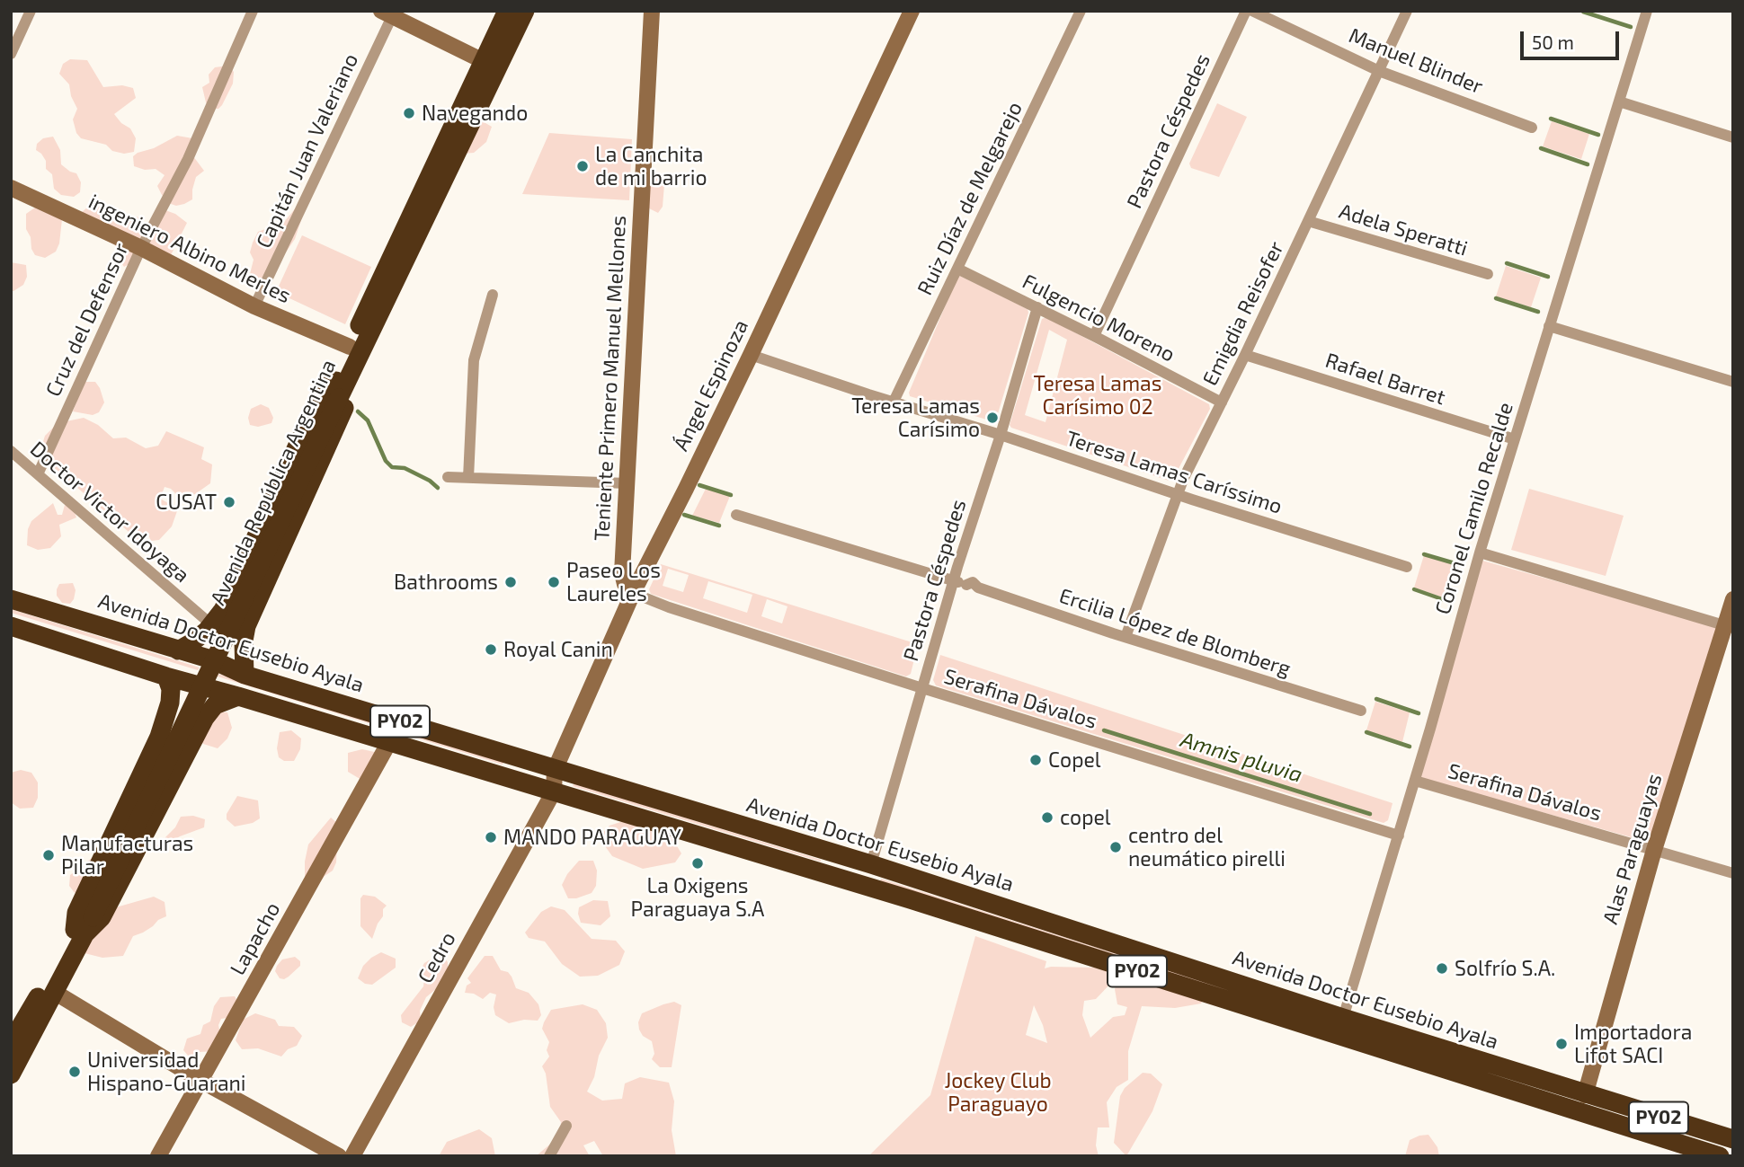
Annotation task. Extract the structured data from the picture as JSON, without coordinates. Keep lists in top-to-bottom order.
{
  "streets": {
    "highway": ["Avenida República Argentina", "Avenida Doctor Eusebio Ayala", "PY02"],
    "street": [
      "Manuel Blinder",
      "Pastora Céspedes",
      "Capitán Juan Valeriano",
      "Ruiz Díaz de Melgarejo",
      "Adela Speratti",
      "ingeniero Albino Merles",
      "Emigdia Reisofer",
      "Fulgencio Moreno",
      "Cruz del Defensor",
      "Teniente Primero Manuel Mellones",
      "Rafael Barret",
      "Ángel Espinoza",
      "Teresa Lamas Caríssimo",
      "Coronel Camilo Recalde",
      "Doctor Victor Idoyaga",
      "Ercilia López de Blomberg",
      "Serafina Dávalos",
      "Alas Paraguayas",
      "Lapacho",
      "Cedro"
    ]
  },
  "crossings": [
    ["Manuel Blinder", "Emigdia Reisofer"],
    ["Pastora Céspedes", "Fulgencio Moreno"],
    ["Pastora Céspedes", "Teresa Lamas Caríssimo"],
    ["Pastora Céspedes", "Ercilia López de Blomberg"],
    ["Pastora Céspedes", "Avenida Doctor Eusebio Ayala"],
    ["Pastora Céspedes", "Serafina Dávalos"],
    ["Capitán Juan Valeriano", "ingeniero Albino Merles"],
    ["Ruiz Díaz de Melgarejo", "Fulgencio Moreno"],
    ["Ruiz Díaz de Melgarejo", "Teresa Lamas Caríssimo"],
    ["Adela Speratti", "Emigdia Reisofer"],
    ["ingeniero Albino Merles", "Cruz del Defensor"],
    ["ingeniero Albino Merles", "Avenida República Argentina"],
    ["Emigdia Reisofer", "Fulgencio Moreno"],
    ["Emigdia Reisofer", "Rafael Barret"],
    ["Emigdia Reisofer", "Teresa Lamas Caríssimo"],
    ["Emigdia Reisofer", "Ercilia López de Blomberg"],
    ["Cruz del Defensor", "Doctor Victor Idoyaga"],
    ["Teniente Primero Manuel Mellones", "Ángel Espinoza"],
    ["Teniente Primero Manuel Mellones", "Serafina Dávalos"],
    ["Rafael Barret", "Coronel Camilo Recalde"],
    ["Ángel Espinoza", "Teresa Lamas Caríssimo"],
    ["Ángel Espinoza", "Avenida Doctor Eusebio Ayala"],
    ["Ángel Espinoza", "Serafina Dávalos"],
    ["Ángel Espinoza", "Cedro"],
    ["Coronel Camilo Recalde", "Avenida Doctor Eusebio Ayala"],
    ["Coronel Camilo Recalde", "Serafina Dávalos"],
    ["Avenida Doctor Eusebio Ayala", "Alas Paraguayas"],
    ["Avenida Doctor Eusebio Ayala", "Lapacho"],
    ["Avenida Doctor Eusebio Ayala", "Cedro"],
    ["Serafina Dávalos", "Alas Paraguayas"]
  ],
  "water": ["Amnis pluvia"],
  "parks": ["Teresa Lamas Carísimo 02", "Jockey Club Paraguayo"],
  "places": [
    "Navegando",
    "La Canchita de mi barrio",
    "Teresa Lamas Carísimo",
    "CUSAT",
    "Bathrooms",
    "Paseo Los Laureles",
    "Royal Canin",
    "Copel",
    "copel",
    "MANDO PARAGUAY",
    "centro del neumático pirelli",
    "Manufacturas Pilar",
    "La Oxigens Paraguaya S.A",
    "Solfrío S.A.",
    "Importadora Lifot SACI",
    "Universidad Hispano-Guarani"
  ],
  "scale_bar": "50 m"
}
